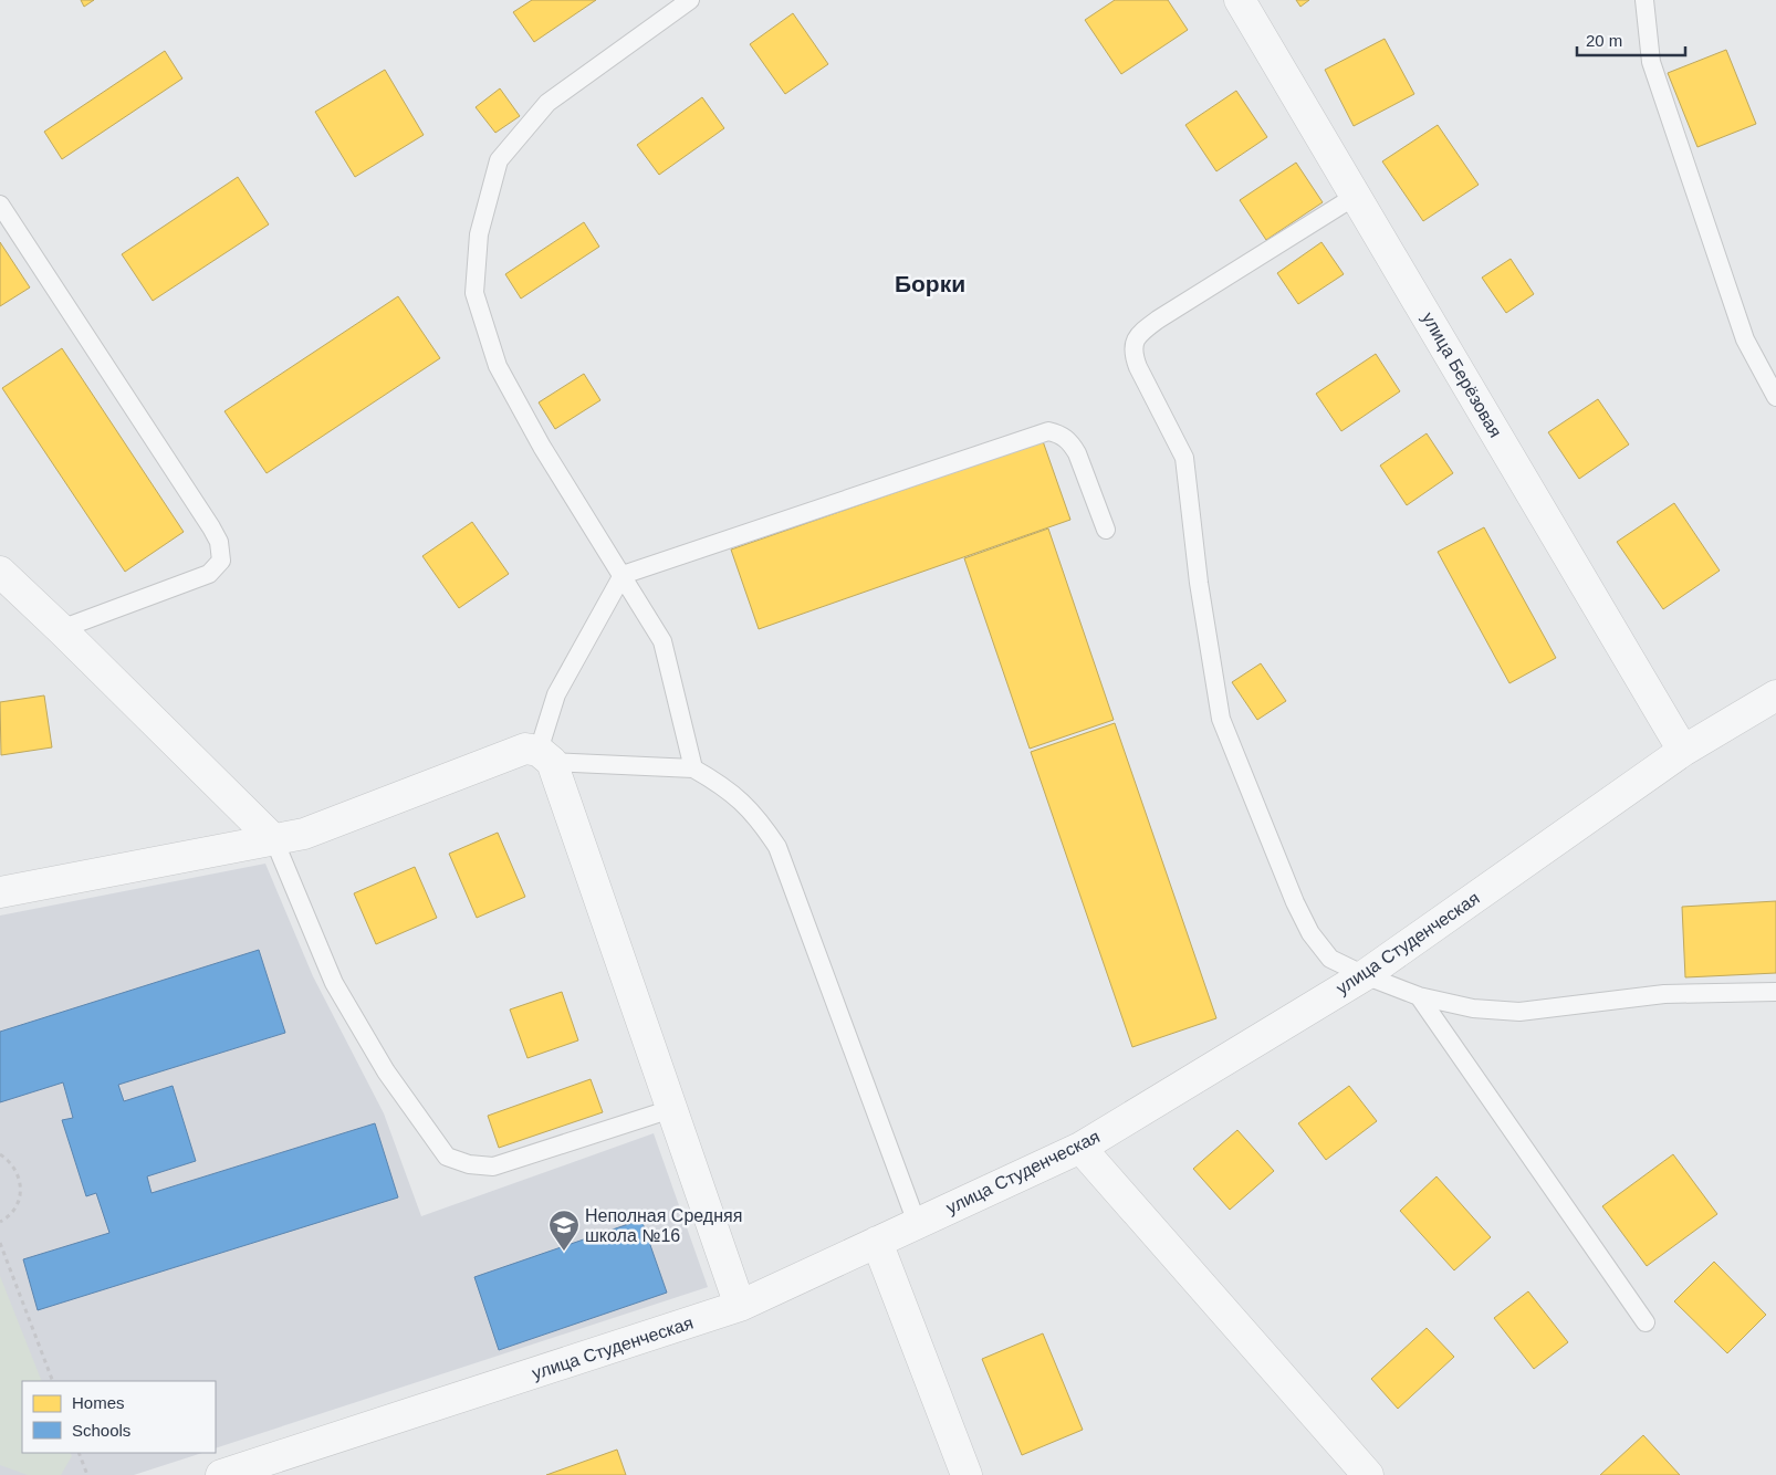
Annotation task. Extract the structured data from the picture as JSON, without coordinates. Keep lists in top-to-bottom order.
{
  "streets": {
    "street": ["улица Берёзовая", "улица Студенческая"]
  },
  "crossings": [
    ["улица Берёзовая", "улица Студенческая"]
  ],
  "districts": ["Борки"],
  "places": {
    "school or university": ["Неполная Средняя школа №16"]
  },
  "legend": ["Homes", "Schools"],
  "scale_bar": "20 m"
}
